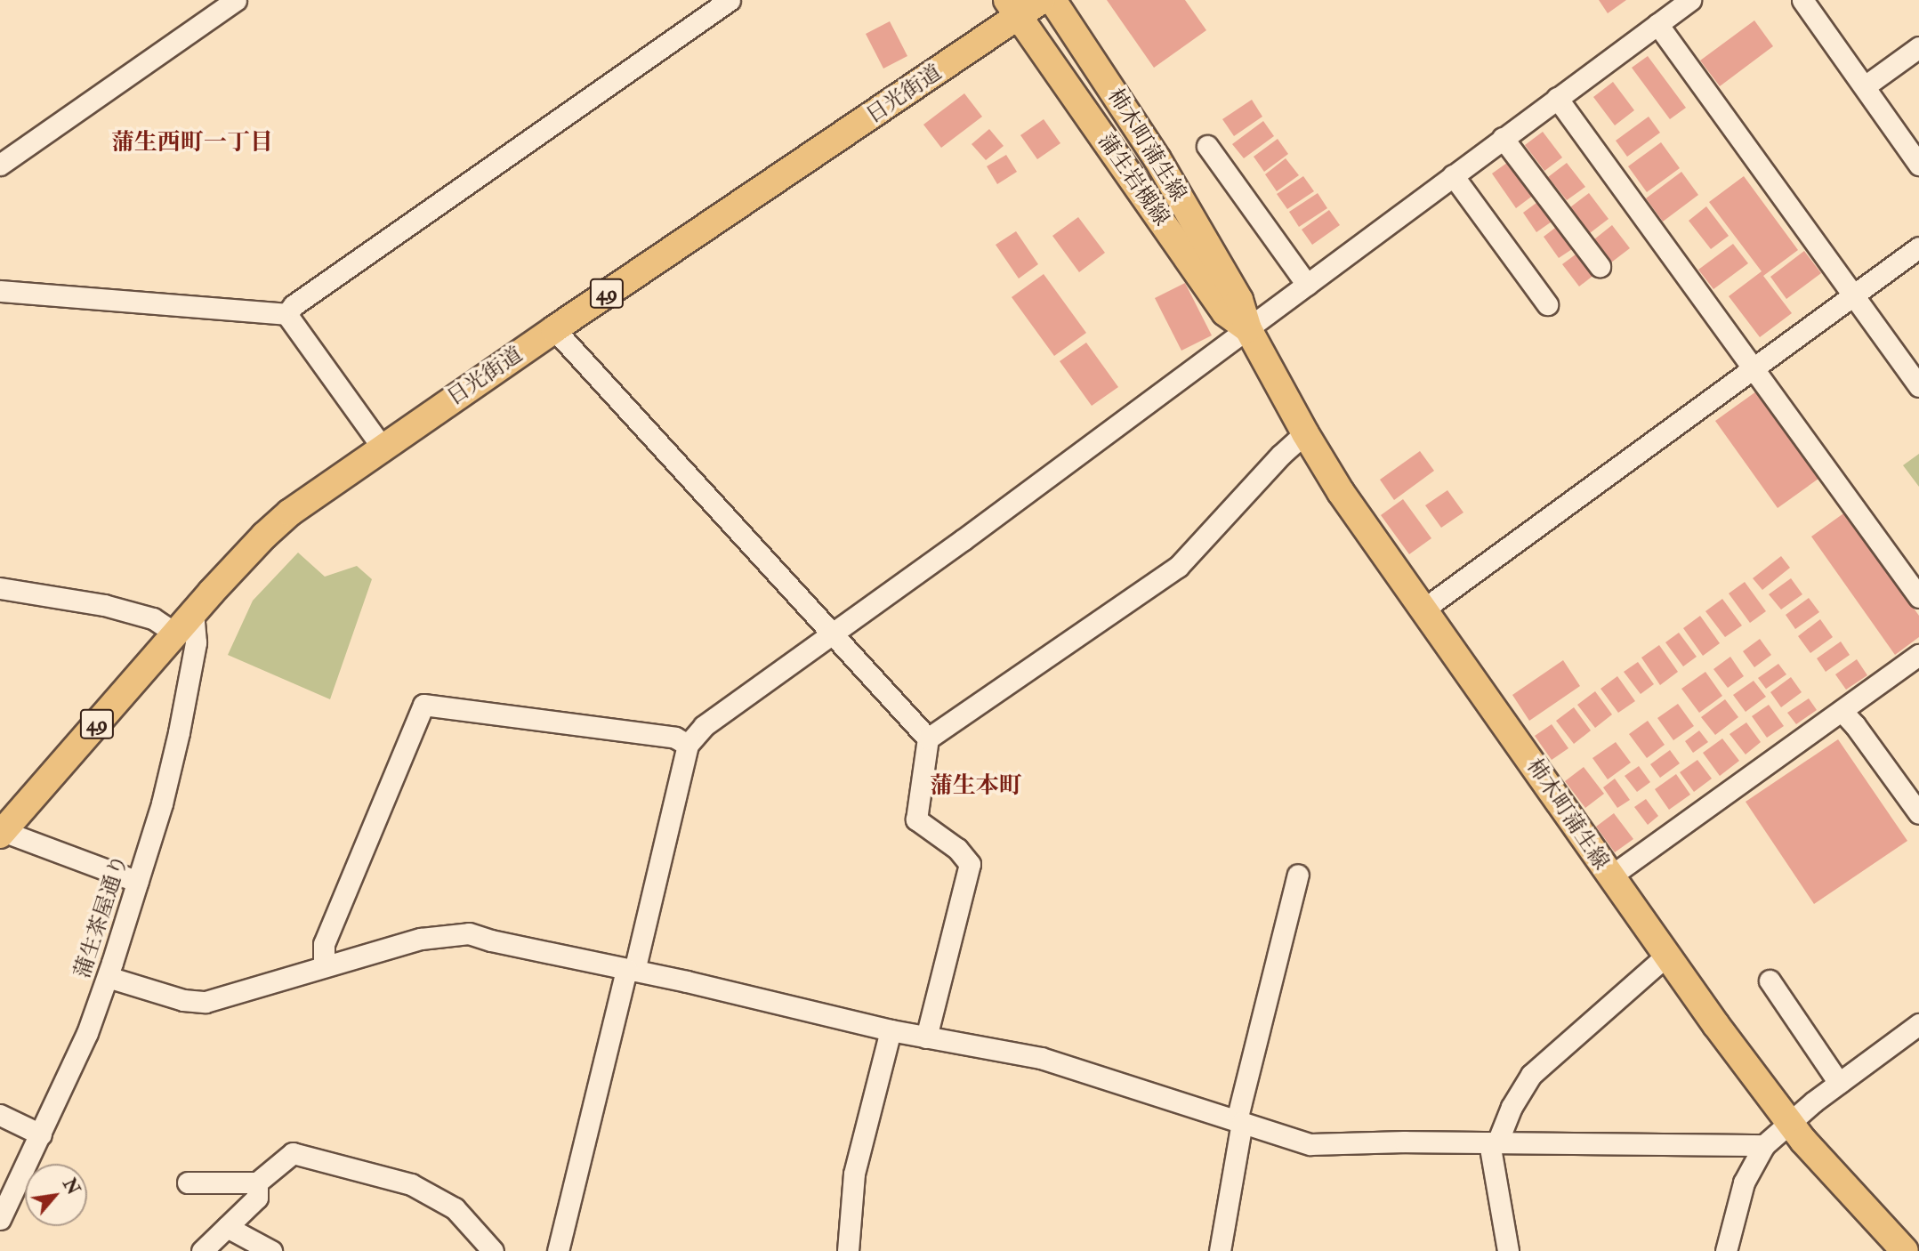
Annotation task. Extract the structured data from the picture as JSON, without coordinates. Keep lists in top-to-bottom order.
{
  "streets": {
    "main road": [
      "日光街道",
      "柿木町蒲生線",
      "蒲生岩槻線",
      "49"
    ],
    "street": ["蒲生茶屋通り"]
  },
  "crossings": [
    ["日光街道", "蒲生岩槻線"],
    ["日光街道", "蒲生茶屋通り"],
    ["柿木町蒲生線", "蒲生岩槻線"]
  ],
  "districts": ["蒲生西町一丁目", "蒲生本町"],
  "north": "top right"
}
